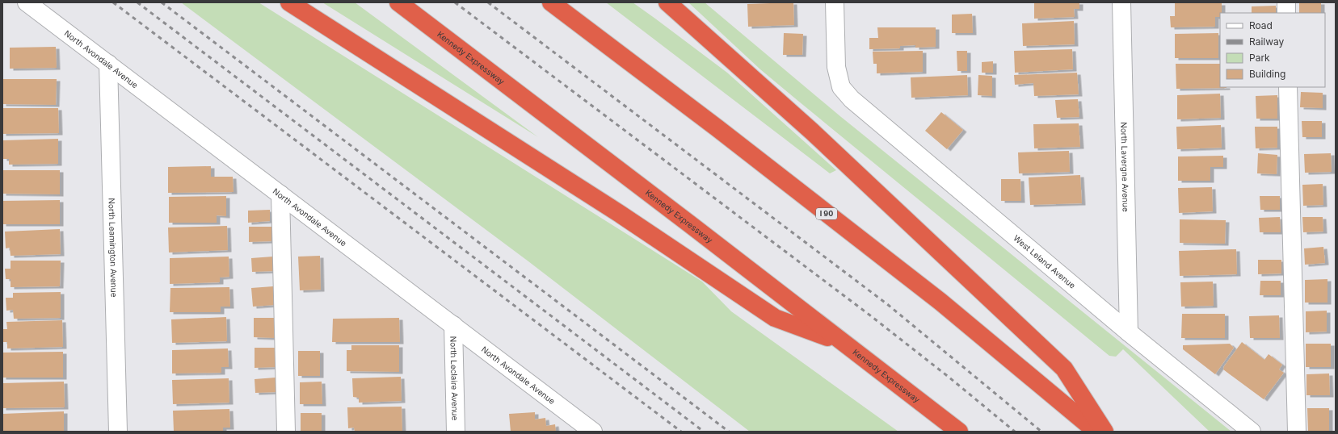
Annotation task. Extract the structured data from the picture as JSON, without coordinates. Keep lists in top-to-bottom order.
{
  "streets": {
    "highway": ["Kennedy Expressway", "I 90"],
    "street": [
      "North Avondale Avenue",
      "North Lavergne Avenue",
      "North Leamington Avenue",
      "West Leland Avenue",
      "North Leclaire Avenue"
    ]
  },
  "crossings": [
    ["North Avondale Avenue", "North Leamington Avenue"],
    ["North Avondale Avenue", "North Leclaire Avenue"],
    ["North Lavergne Avenue", "West Leland Avenue"]
  ],
  "legend": [
    "Road",
    "Railway",
    "Park",
    "Building"
  ]
}
